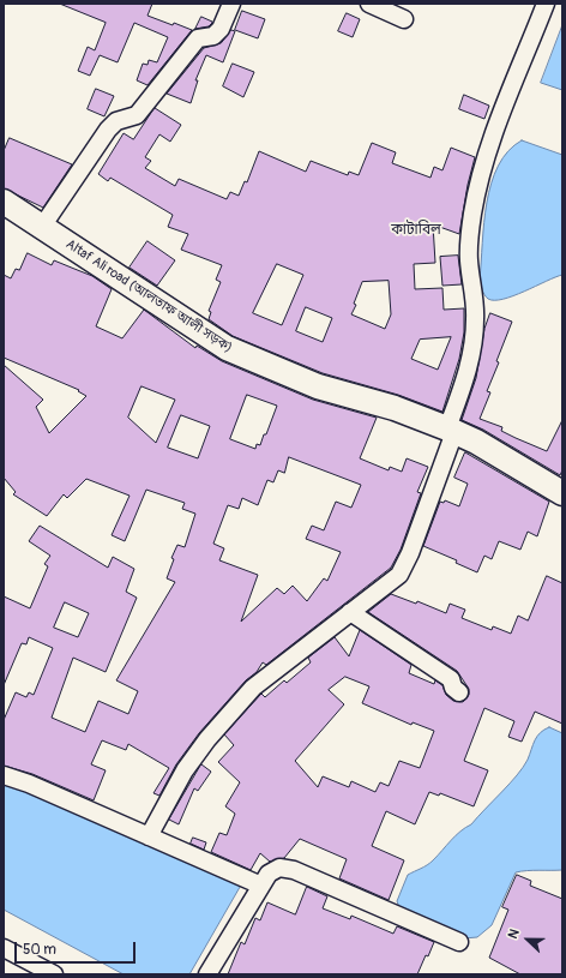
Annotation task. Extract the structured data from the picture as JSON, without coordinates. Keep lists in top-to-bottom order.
{
  "streets": {
    "main road": ["Altaf Ali road (আলতাফ আলী সড়ক)"]
  },
  "districts": ["কাটাবিল"],
  "scale_bar": "50 m",
  "north": "left"
}
